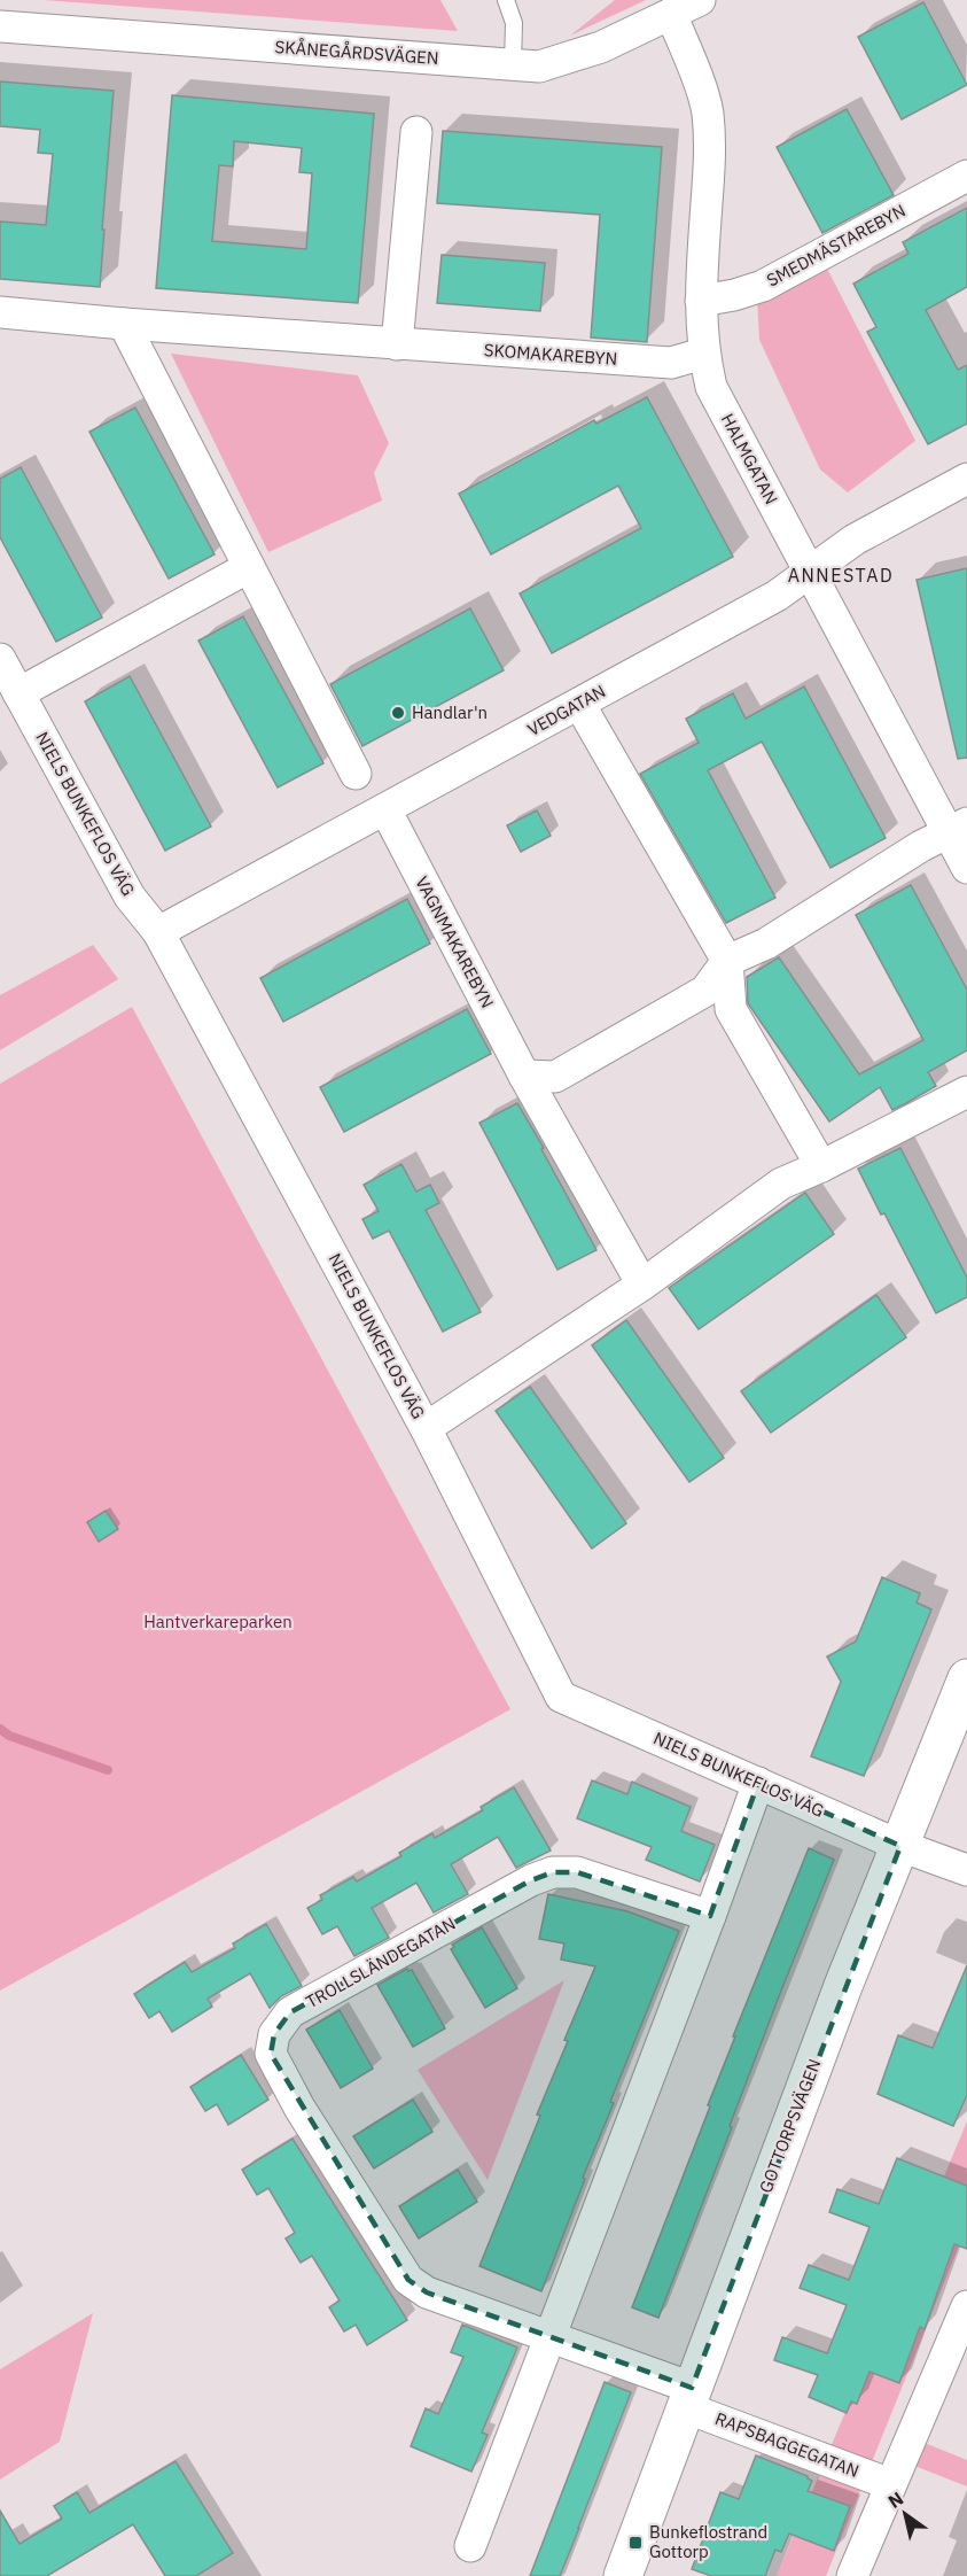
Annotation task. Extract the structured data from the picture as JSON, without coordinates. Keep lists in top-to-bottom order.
{
  "streets": {
    "street": [
      "SKÅNEGÅRDSVÄGEN",
      "SMEDMÄSTAREBYN",
      "SKOMAKAREBYN",
      "HALMGATAN",
      "VEDGATAN",
      "NIELS BUNKEFLOS VÄG",
      "VAGNMAKAREBYN",
      "TROLLSLÄNDEGATAN",
      "GOTTORPSVÄGEN",
      "RAPSBAGGEGATAN"
    ]
  },
  "crossings": [
    ["SKÅNEGÅRDSVÄGEN", "HALMGATAN"],
    ["SMEDMÄSTAREBYN", "HALMGATAN"],
    ["SKOMAKAREBYN", "HALMGATAN"],
    ["HALMGATAN", "VEDGATAN"],
    ["VEDGATAN", "NIELS BUNKEFLOS VÄG"],
    ["VEDGATAN", "VAGNMAKAREBYN"],
    ["NIELS BUNKEFLOS VÄG", "GOTTORPSVÄGEN"],
    ["TROLLSLÄNDEGATAN", "GOTTORPSVÄGEN"],
    ["TROLLSLÄNDEGATAN", "RAPSBAGGEGATAN"],
    ["GOTTORPSVÄGEN", "RAPSBAGGEGATAN"]
  ],
  "districts": ["ANNESTAD"],
  "parks": ["Hantverkareparken"],
  "places": {
    "other": ["Handlar'n"],
    "transit": ["Bunkeflostrand Gottorp"]
  },
  "north": "top left"
}
